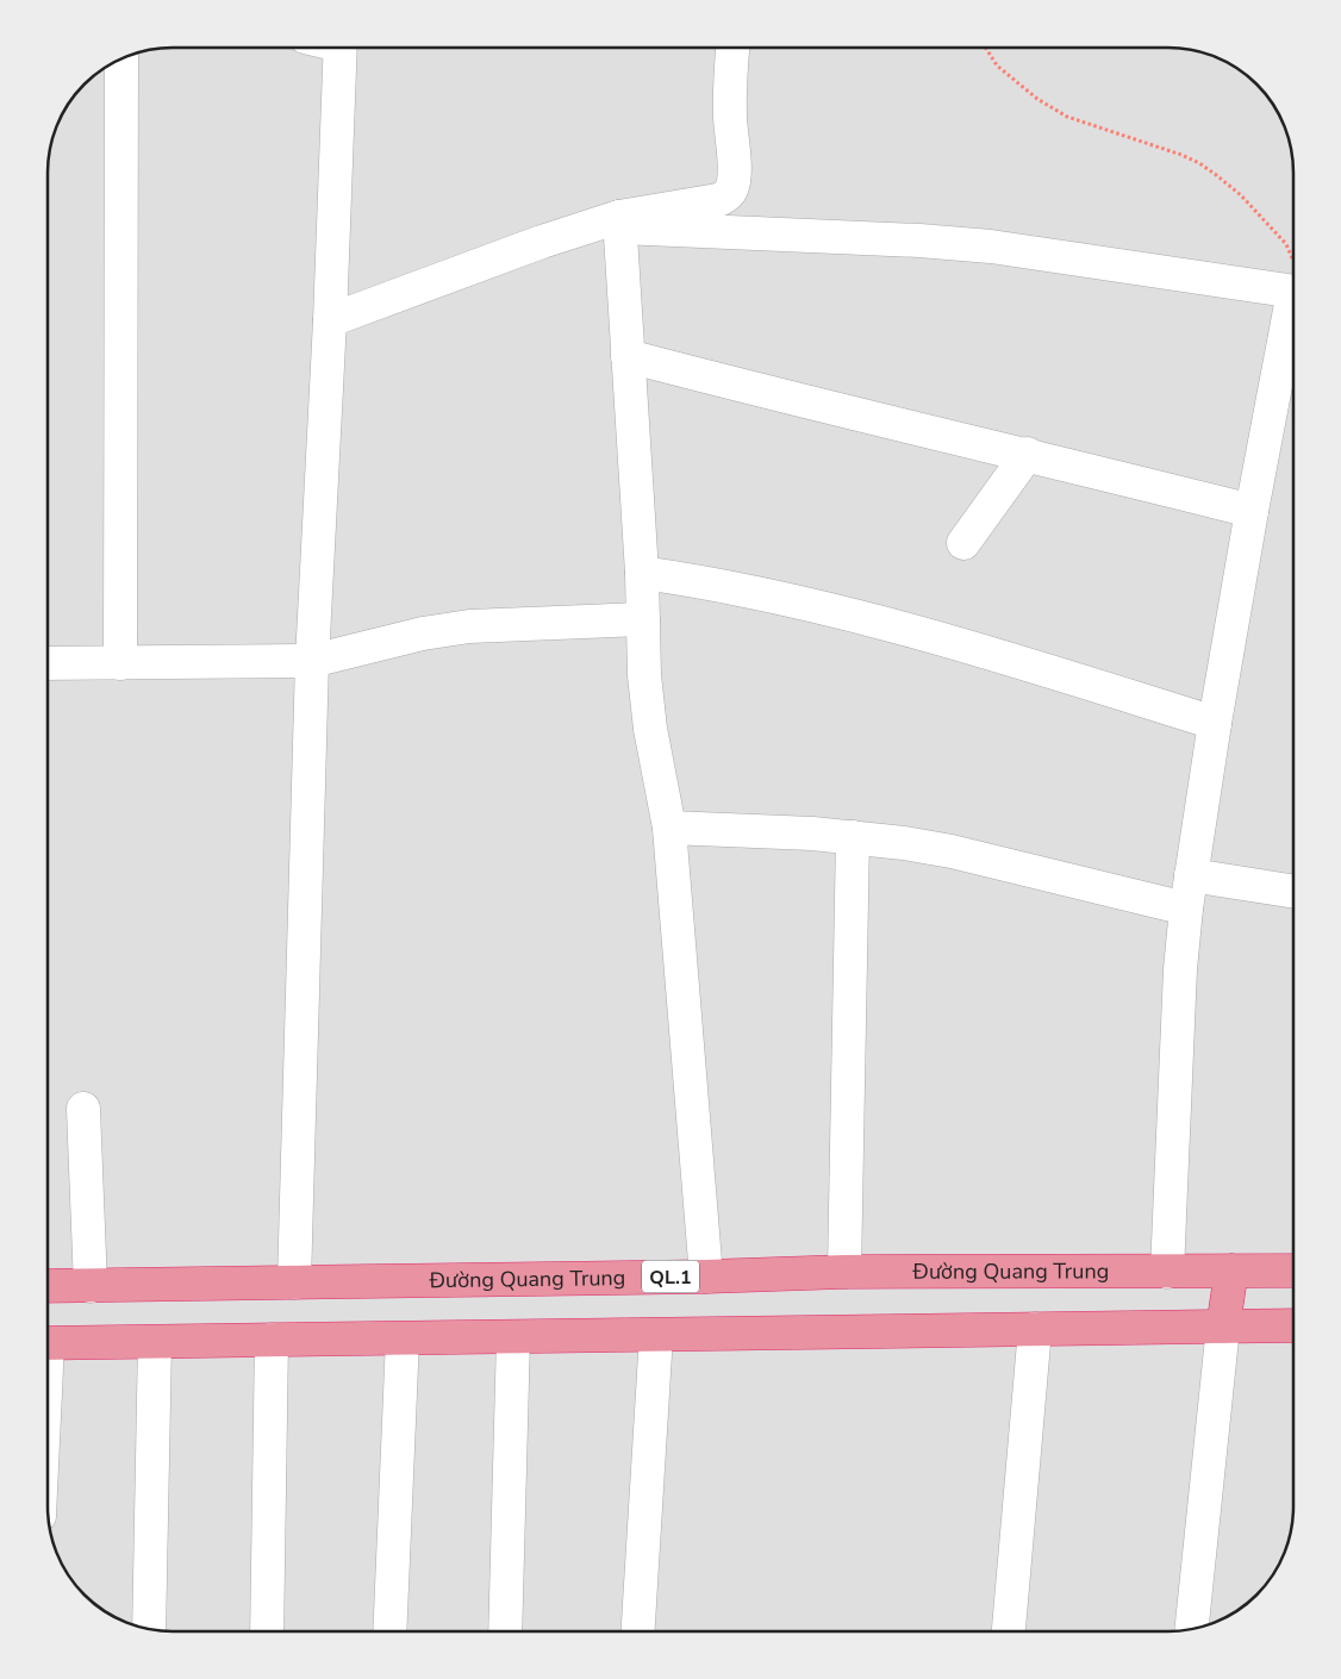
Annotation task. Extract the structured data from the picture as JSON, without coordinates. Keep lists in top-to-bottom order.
{
  "streets": {
    "highway": ["Đường Quang Trung", "QL.1"]
  }
}
